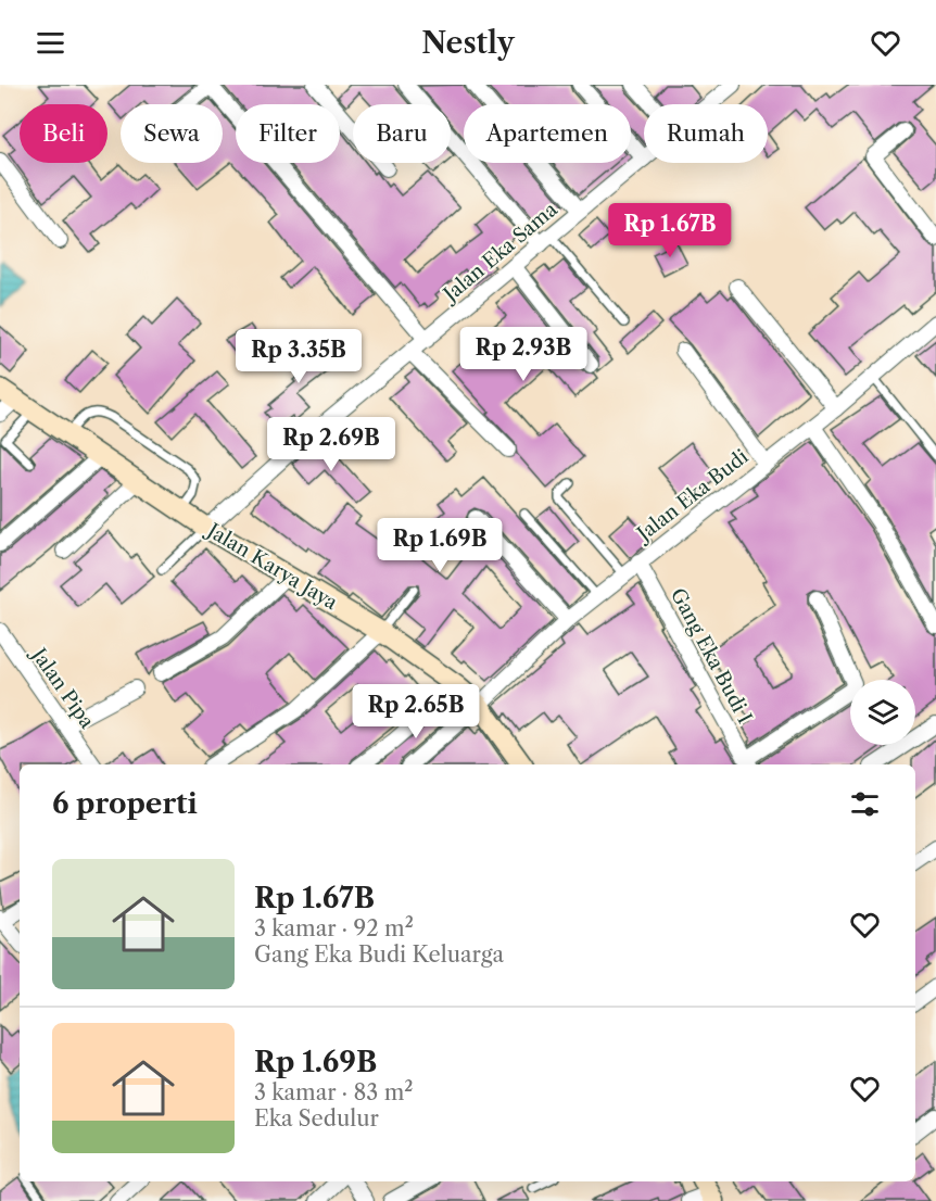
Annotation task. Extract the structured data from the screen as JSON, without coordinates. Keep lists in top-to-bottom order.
{
  "streets": {
    "main road": ["Jalan Karya Jaya"],
    "street": [
      "Jalan Eka Sama",
      "Jalan Eka Budi",
      "Gang Eka Budi I",
      "Jalan Pipa"
    ]
  },
  "crossings": [
    ["Jalan Eka Sama", "Jalan Karya Jaya"],
    ["Jalan Eka Budi", "Jalan Karya Jaya"],
    ["Jalan Eka Budi", "Gang Eka Budi I"]
  ],
  "page": {
    "header": "Nestly",
    "chip": [
      "Beli",
      "Sewa",
      "Filter",
      "Baru",
      "Apartemen",
      "Rumah"
    ],
    "price": [
      "Rp 1.67B",
      "Rp 2.93B",
      "Rp 3.35B",
      "Rp 2.69B",
      "Rp 1.69B",
      "Rp 2.65B"
    ],
    "heading": "6 properti",
    "list": [
      {
        "name": "Rp 1.67B",
        "note": "3 kamar · 92 m² · Gang Eka Budi Keluarga"
      },
      {
        "name": "Rp 1.69B",
        "note": "3 kamar · 83 m² · Eka Sedulur"
      }
    ]
  }
}
